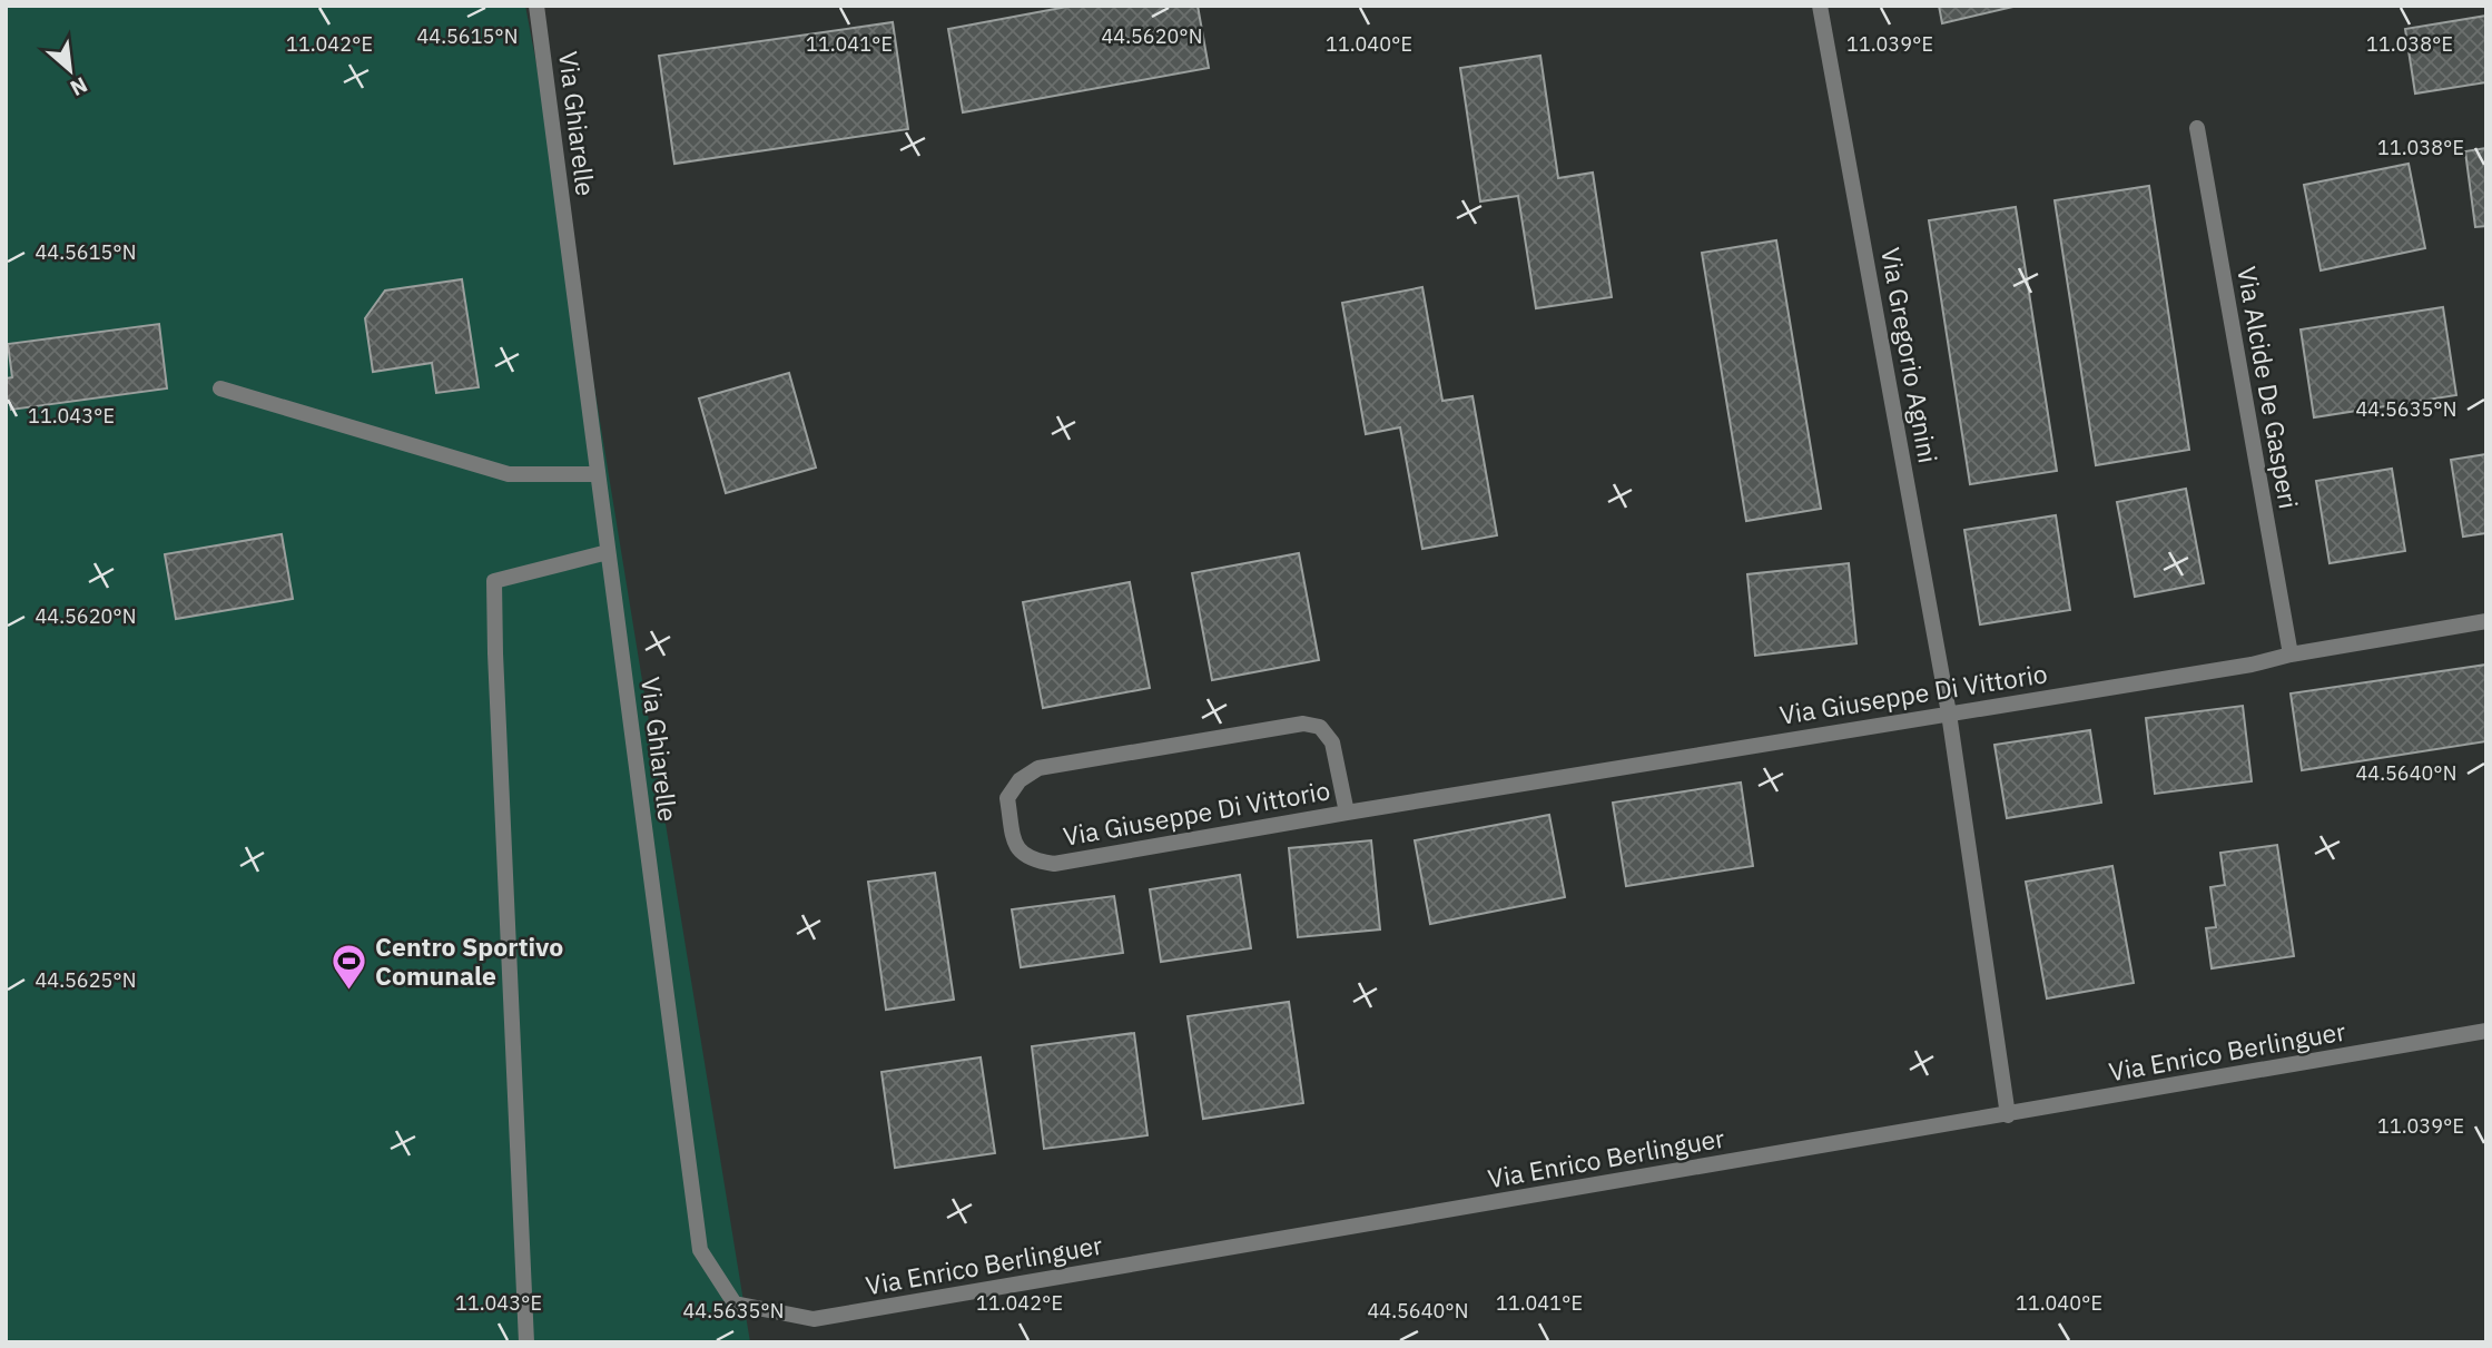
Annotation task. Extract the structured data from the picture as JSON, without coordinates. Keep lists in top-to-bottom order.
{
  "streets": {
    "street": [
      "Via Ghiarelle",
      "Via Gregorio Agnini",
      "Via Alcide De Gasperi",
      "Via Giuseppe Di Vittorio",
      "Via Enrico Berlinguer"
    ]
  },
  "crossings": [
    ["Via Ghiarelle", "Via Enrico Berlinguer"],
    ["Via Gregorio Agnini", "Via Giuseppe Di Vittorio"],
    ["Via Gregorio Agnini", "Via Enrico Berlinguer"],
    ["Via Alcide De Gasperi", "Via Giuseppe Di Vittorio"]
  ],
  "places": {
    "sports": ["Centro Sportivo Comunale"]
  },
  "north": "bottom right",
  "coordinates": [
    "44.5615°N",
    "44.5620°N",
    "11.039°E",
    "11.042°E",
    "11.041°E",
    "11.040°E",
    "11.038°E",
    "44.5635°N",
    "11.043°E",
    "44.5640°N",
    "44.5625°N"
  ]
}
